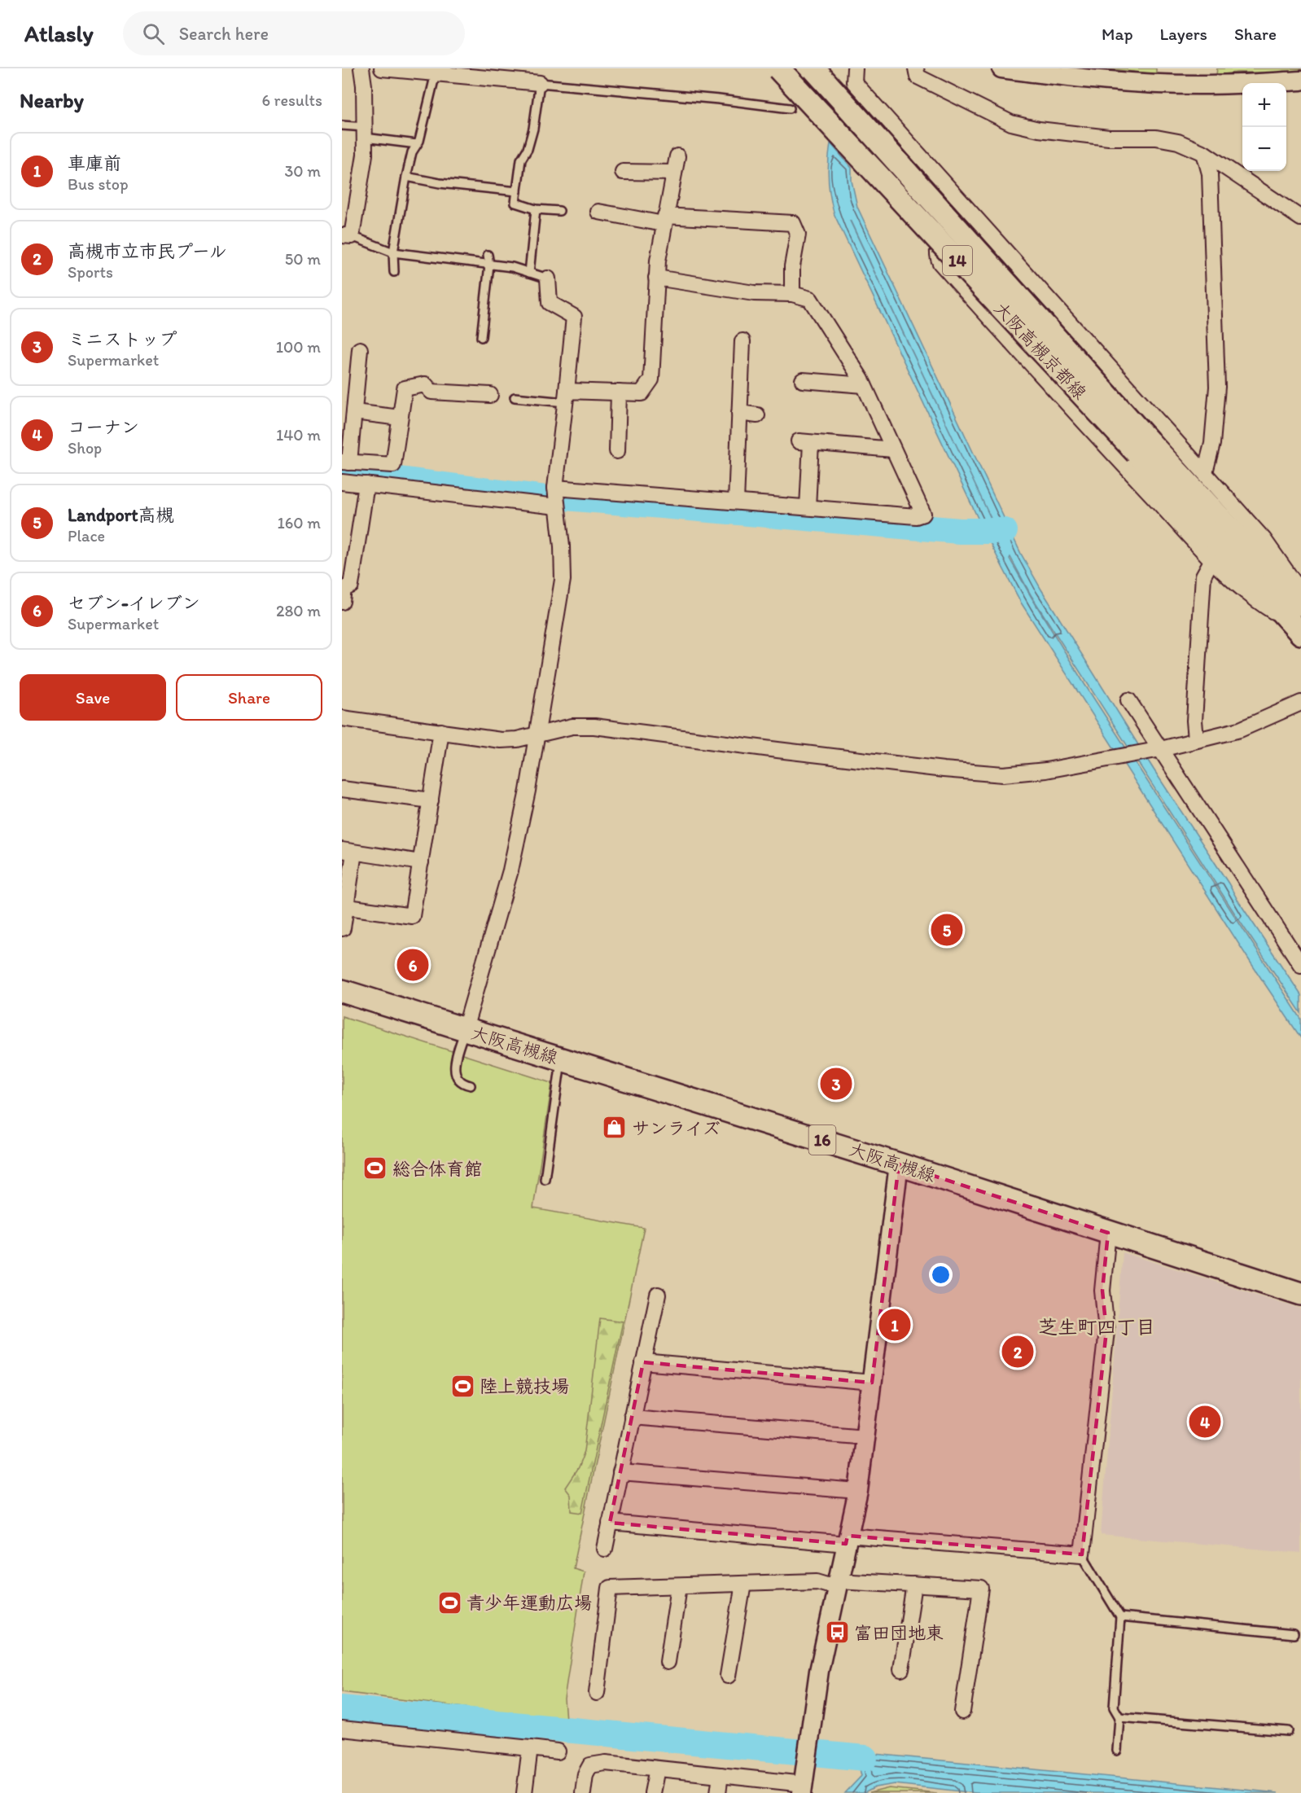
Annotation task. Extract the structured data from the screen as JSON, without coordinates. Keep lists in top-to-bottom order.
{
  "streets": {
    "main road": [
      "14",
      "大阪高槻京都線",
      "大阪高槻線",
      "16"
    ]
  },
  "districts": ["芝生町四丁目"],
  "places": {
    "shop": ["サンライズ"],
    "sports": ["総合体育館", "陸上競技場", "青少年運動広場"],
    "bus stop": ["富田団地東"]
  },
  "page": {
    "header": "Atlasly",
    "search": "Search here",
    "nav": ["Map", "Layers", "Share"],
    "heading": ["Nearby", "6 results"],
    "map_buttons": ["+", "−"],
    "list": [
      {
        "mark": "1",
        "name": "車庫前",
        "note": "Bus stop",
        "value": "30 m"
      },
      {
        "mark": "2",
        "name": "高槻市立市民プール",
        "note": "Sports",
        "value": "50 m"
      },
      {
        "mark": "3",
        "name": "ミニストップ",
        "note": "Supermarket",
        "value": "100 m"
      },
      {
        "mark": "4",
        "name": "コーナン",
        "note": "Shop",
        "value": "140 m"
      },
      {
        "mark": "5",
        "name": "Landport高槻",
        "note": "Place",
        "value": "160 m"
      },
      {
        "mark": "6",
        "name": "セブン-イレブン",
        "note": "Supermarket",
        "value": "280 m"
      }
    ],
    "buttons": ["Save", "Share"],
    "pins": [
      "5",
      "6",
      "3",
      "1",
      "2",
      "4"
    ]
  }
}
